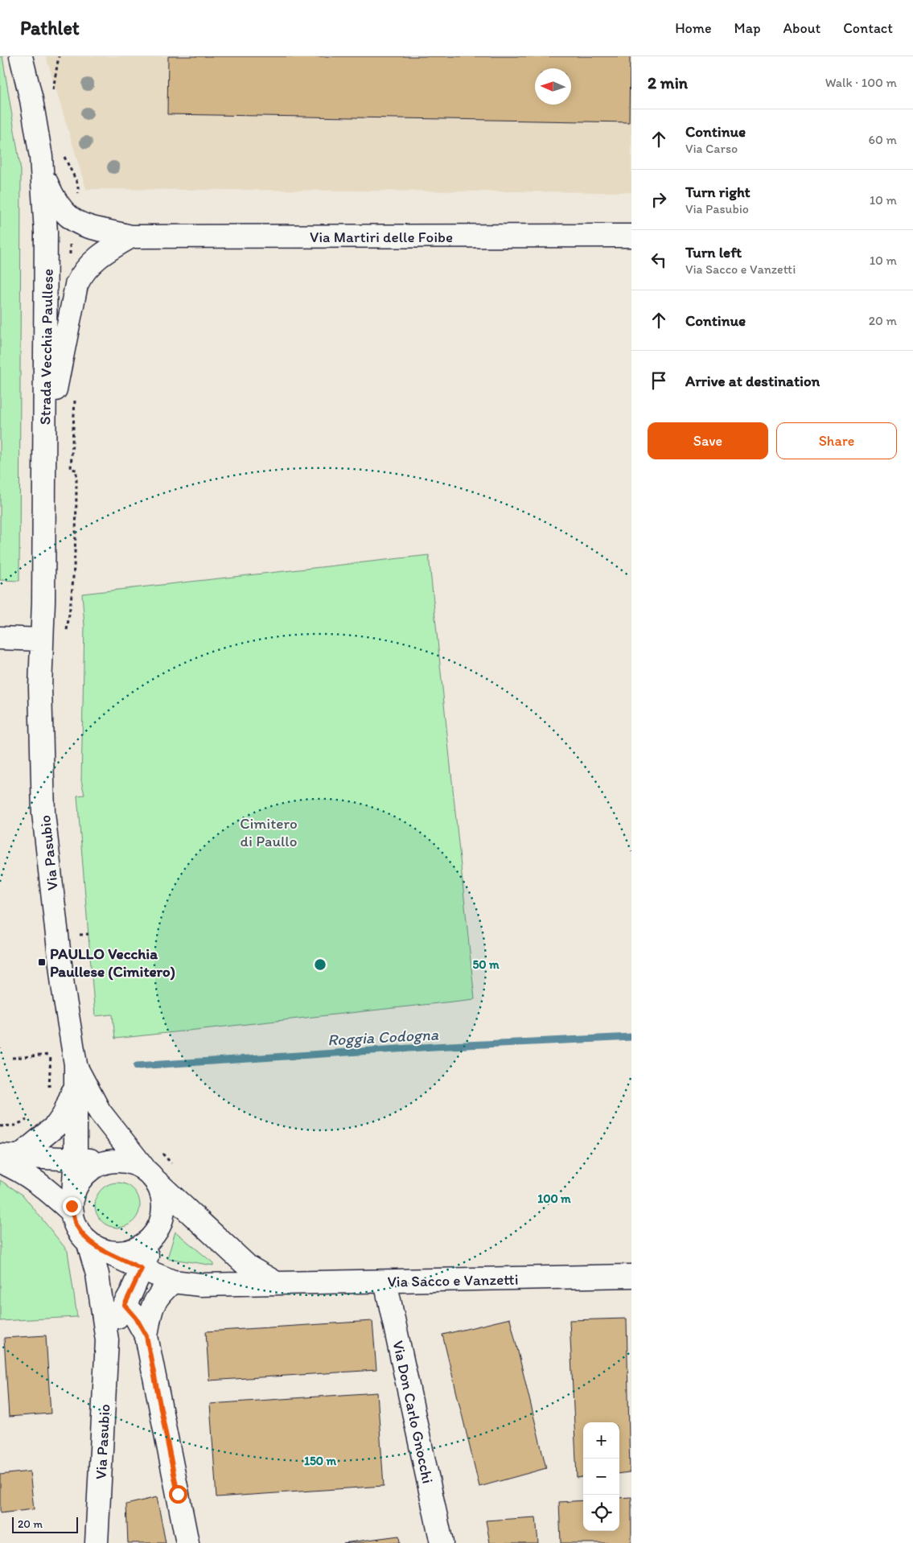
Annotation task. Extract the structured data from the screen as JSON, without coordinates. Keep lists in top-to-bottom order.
{
  "streets": {
    "street": [
      "Via Martiri delle Foibe",
      "Strada Vecchia Paullese",
      "Via Pasubio",
      "Via Sacco e Vanzetti",
      "Via Don Carlo Gnocchi"
    ]
  },
  "crossings": [
    ["Strada Vecchia Paullese", "Via Pasubio"],
    ["Via Pasubio", "Via Sacco e Vanzetti"],
    ["Via Sacco e Vanzetti", "Via Don Carlo Gnocchi"]
  ],
  "water": ["Roggia Codogna"],
  "parks": ["Cimitero di Paullo"],
  "places": {
    "transit": ["PAULLO Vecchia Paullese (Cimitero)"]
  },
  "scale_bar": "20 m",
  "north": "left",
  "page": {
    "header": "Pathlet",
    "nav": [
      "Home",
      "Map",
      "About",
      "Contact"
    ],
    "heading": ["2 min", "Walk · 100 m"],
    "list": [
      ["Continue", "Via Carso", "60 m"],
      ["Turn right", "Via Pasubio", "10 m"],
      ["Turn left", "Via Sacco e Vanzetti", "10 m"],
      ["Continue", "20 m"],
      "Arrive at destination"
    ],
    "buttons": ["Save", "Share"],
    "map_buttons": ["+", "−"],
    "scale": "20 m"
  },
  "rings": ["50 m", "100 m", "150 m"]
}
